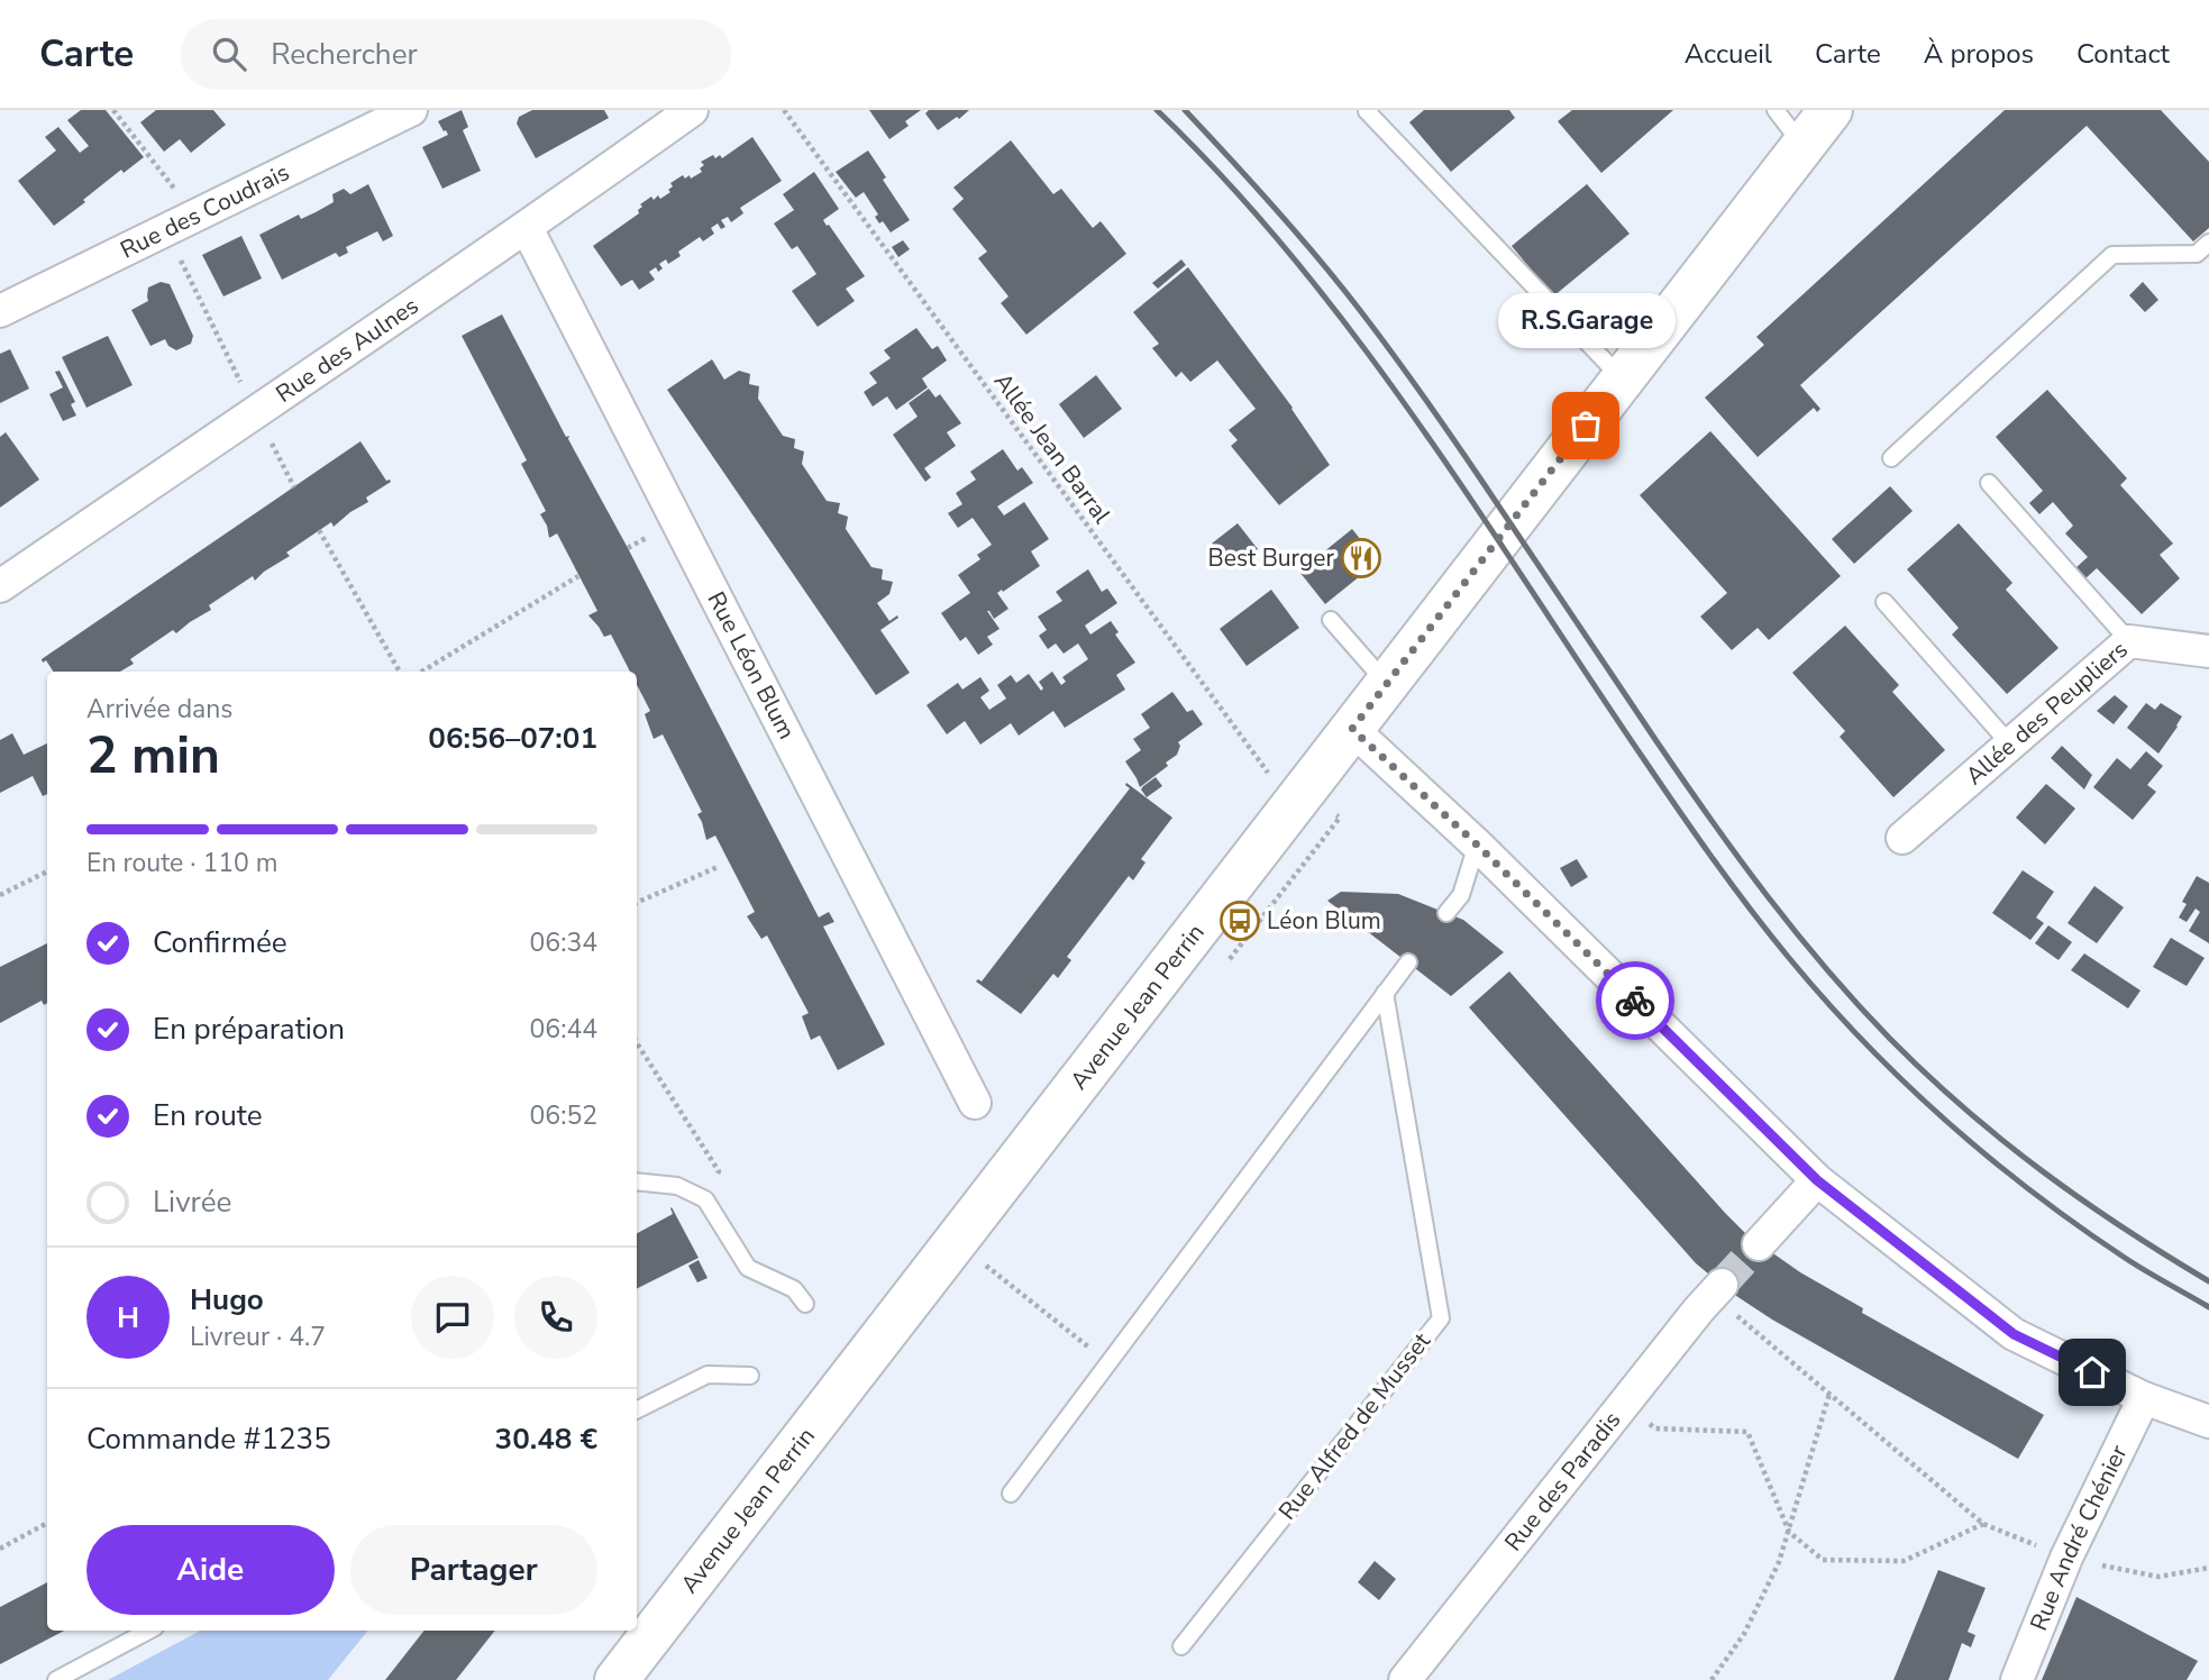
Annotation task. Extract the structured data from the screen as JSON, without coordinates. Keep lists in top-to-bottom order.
{
  "streets": {
    "main road": ["Avenue Jean Perrin"],
    "street": [
      "Rue des Coudrais",
      "Rue des Aulnes",
      "Rue Léon Blum",
      "Allée des Peupliers",
      "Rue des Paradis",
      "Rue André Chénier"
    ],
    "lane": ["Rue Alfred de Musset"],
    "path": ["Allée Jean Barral"]
  },
  "crossings": [
    ["Rue des Aulnes", "Rue Léon Blum"],
    ["Allée Jean Barral", "Avenue Jean Perrin"]
  ],
  "places": {
    "other": ["R.S.Garage"],
    "restaurant": ["Best Burger"],
    "bus stop": ["Léon Blum"]
  },
  "page": {
    "header": "Carte",
    "search": "Rechercher",
    "nav": [
      "Accueil",
      "Carte",
      "À propos",
      "Contact"
    ],
    "bubble": "R.S.Garage",
    "heading": ["2 min", "Arrivée dans", "06:56–07:01"],
    "panel": [
      "Hugo",
      "Livreur · 4.7",
      "Commande #1235",
      "30.48 €"
    ],
    "bar": "En route · 110 m",
    "list": [
      ["Confirmée", "06:34"],
      ["En préparation", "06:44"],
      ["En route", "06:52"],
      "Livrée"
    ],
    "round": "H",
    "buttons": ["Aide", "Partager"]
  }
}
